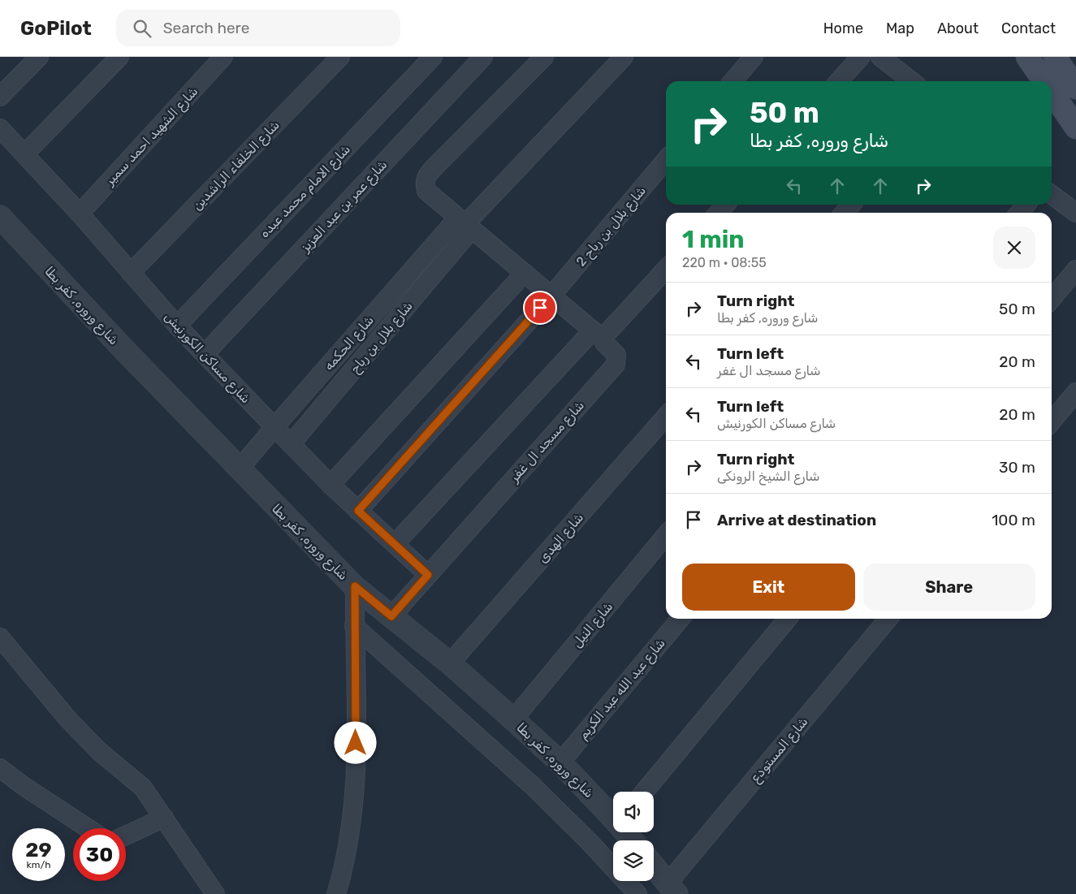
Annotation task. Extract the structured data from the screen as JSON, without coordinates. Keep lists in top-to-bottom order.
{
  "streets": {
    "street": [
      "شارع الشهيد احمد سمير",
      "شارع الخلفاء الراشدين",
      "شارع الامام محمد عبده",
      "شارع عمر بن عبد العزيز",
      "شارع بلال بن رباح 2",
      "شارع وروره, كفر بطا",
      "شارع بلال بن رباح",
      "شارع الحكمه",
      "شارع مساكن الكورنيش",
      "شارع مسجد ال غفر",
      "شارع الهدى",
      "شارع النيل",
      "شارع عبد الله عبد الكريم",
      "شارع المستودع"
    ]
  },
  "crossings": [
    ["شارع الشهيد احمد سمير", "شارع مساكن الكورنيش"],
    ["شارع الخلفاء الراشدين", "شارع مساكن الكورنيش"],
    ["شارع الامام محمد عبده", "شارع مساكن الكورنيش"],
    ["شارع عمر بن عبد العزيز", "شارع مساكن الكورنيش"],
    ["شارع بلال بن رباح 2", "شارع مساكن الكورنيش"],
    ["شارع بلال بن رباح 2", "شارع مسجد ال غفر"],
    ["شارع وروره, كفر بطا", "شارع الحكمه"],
    ["شارع وروره, كفر بطا", "شارع مسجد ال غفر"],
    ["شارع وروره, كفر بطا", "شارع الهدى"],
    ["شارع وروره, كفر بطا", "شارع النيل"],
    ["شارع وروره, كفر بطا", "شارع عبد الله عبد الكريم"],
    ["شارع بلال بن رباح", "شارع الحكمه"],
    ["شارع بلال بن رباح", "شارع مساكن الكورنيش"],
    ["شارع بلال بن رباح", "شارع مسجد ال غفر"],
    ["شارع الحكمه", "شارع مساكن الكورنيش"],
    ["شارع الحكمه", "شارع مسجد ال غفر"],
    ["شارع مساكن الكورنيش", "شارع مسجد ال غفر"]
  ],
  "page": {
    "header": "GoPilot",
    "search": "Search here",
    "nav": [
      "Home",
      "Map",
      "About",
      "Contact"
    ],
    "turn": ["50 m", "شارع وروره, كفر بطا"],
    "heading": ["1 min", "220 m · 08:55"],
    "list": [
      {
        "name": "Turn right",
        "note": "شارع وروره, كفر بطا",
        "value": "50 m"
      },
      {
        "name": "Turn left",
        "note": "شارع مسجد ال غفر",
        "value": "20 m"
      },
      {
        "name": "Turn left",
        "note": "شارع مساكن الكورنيش",
        "value": "20 m"
      },
      {
        "name": "Turn right",
        "note": "شارع الشيخ الرونكى",
        "value": "30 m"
      },
      {
        "name": "Arrive at destination",
        "value": "100 m"
      }
    ],
    "buttons": ["Exit", "Share"],
    "speed": "29 km/h",
    "limit": "30"
  }
}
